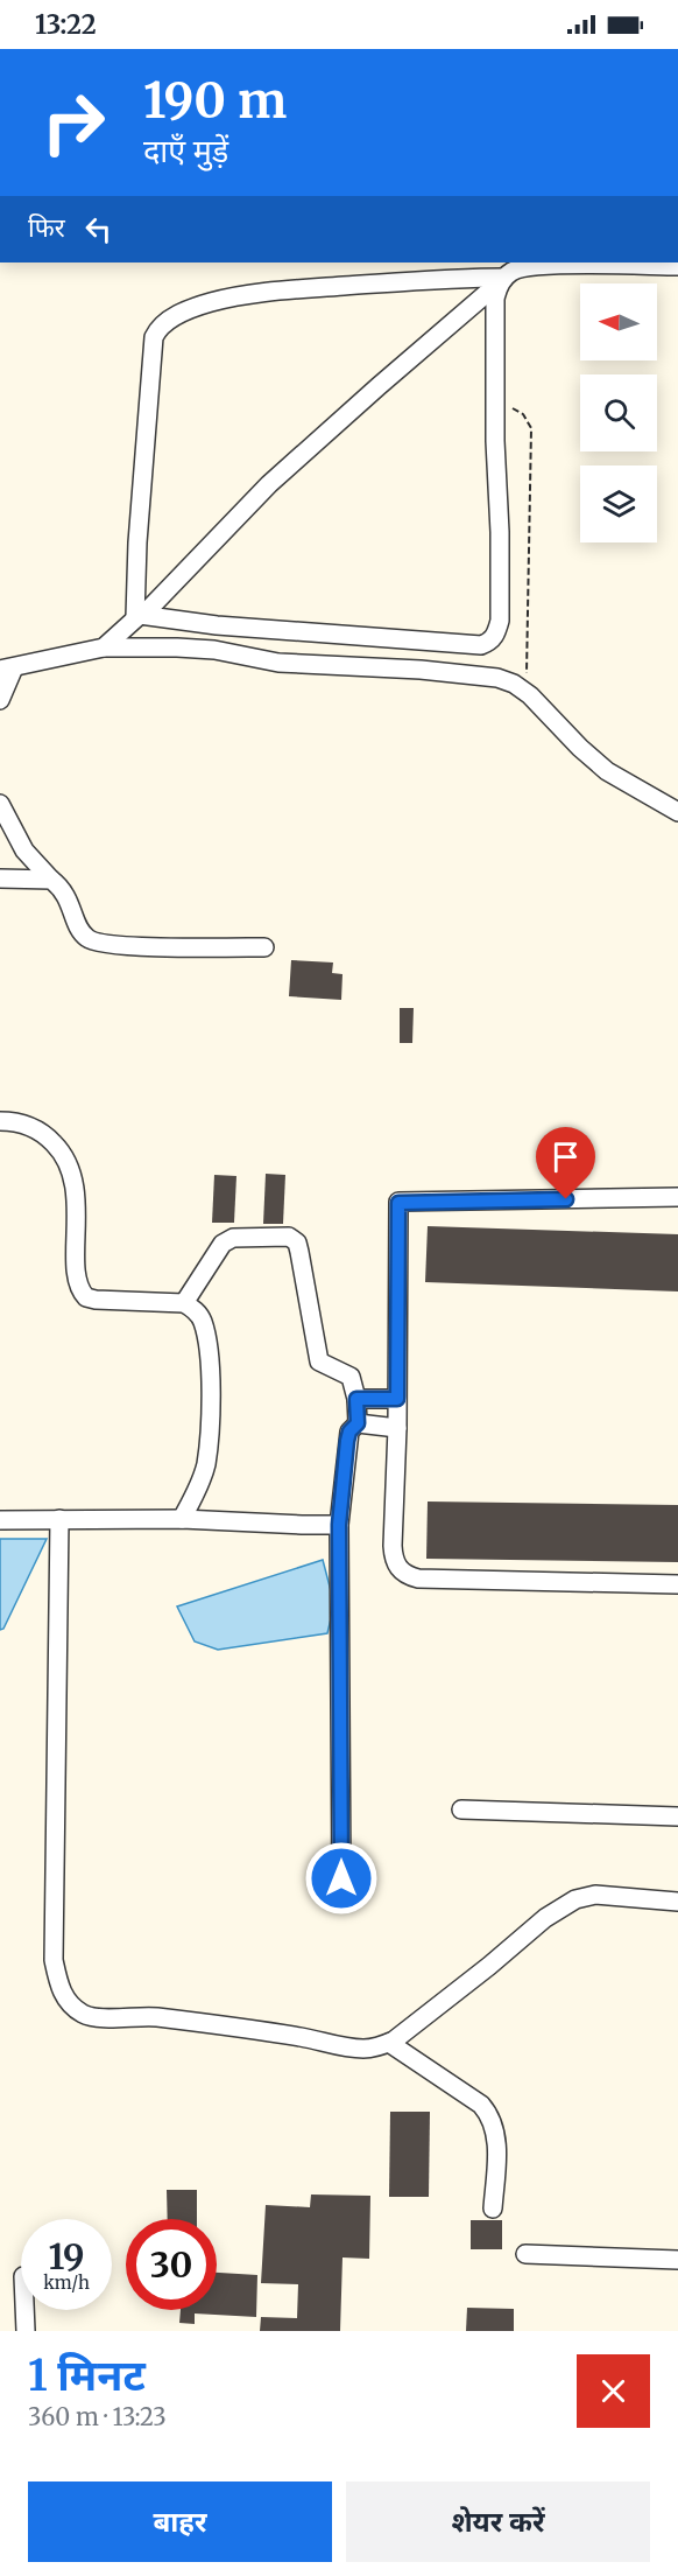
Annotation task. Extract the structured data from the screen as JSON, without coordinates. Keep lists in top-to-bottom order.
{
  "north": "left",
  "page": {
    "status": "13:22",
    "turn": ["190 m", "दाएँ मुड़ें"],
    "then": "फिर",
    "speed": "19 km/h",
    "limit": "30",
    "heading": ["1 मिनट", "360 m · 13:23"],
    "buttons": ["बाहर", "शेयर करें"]
  }
}
